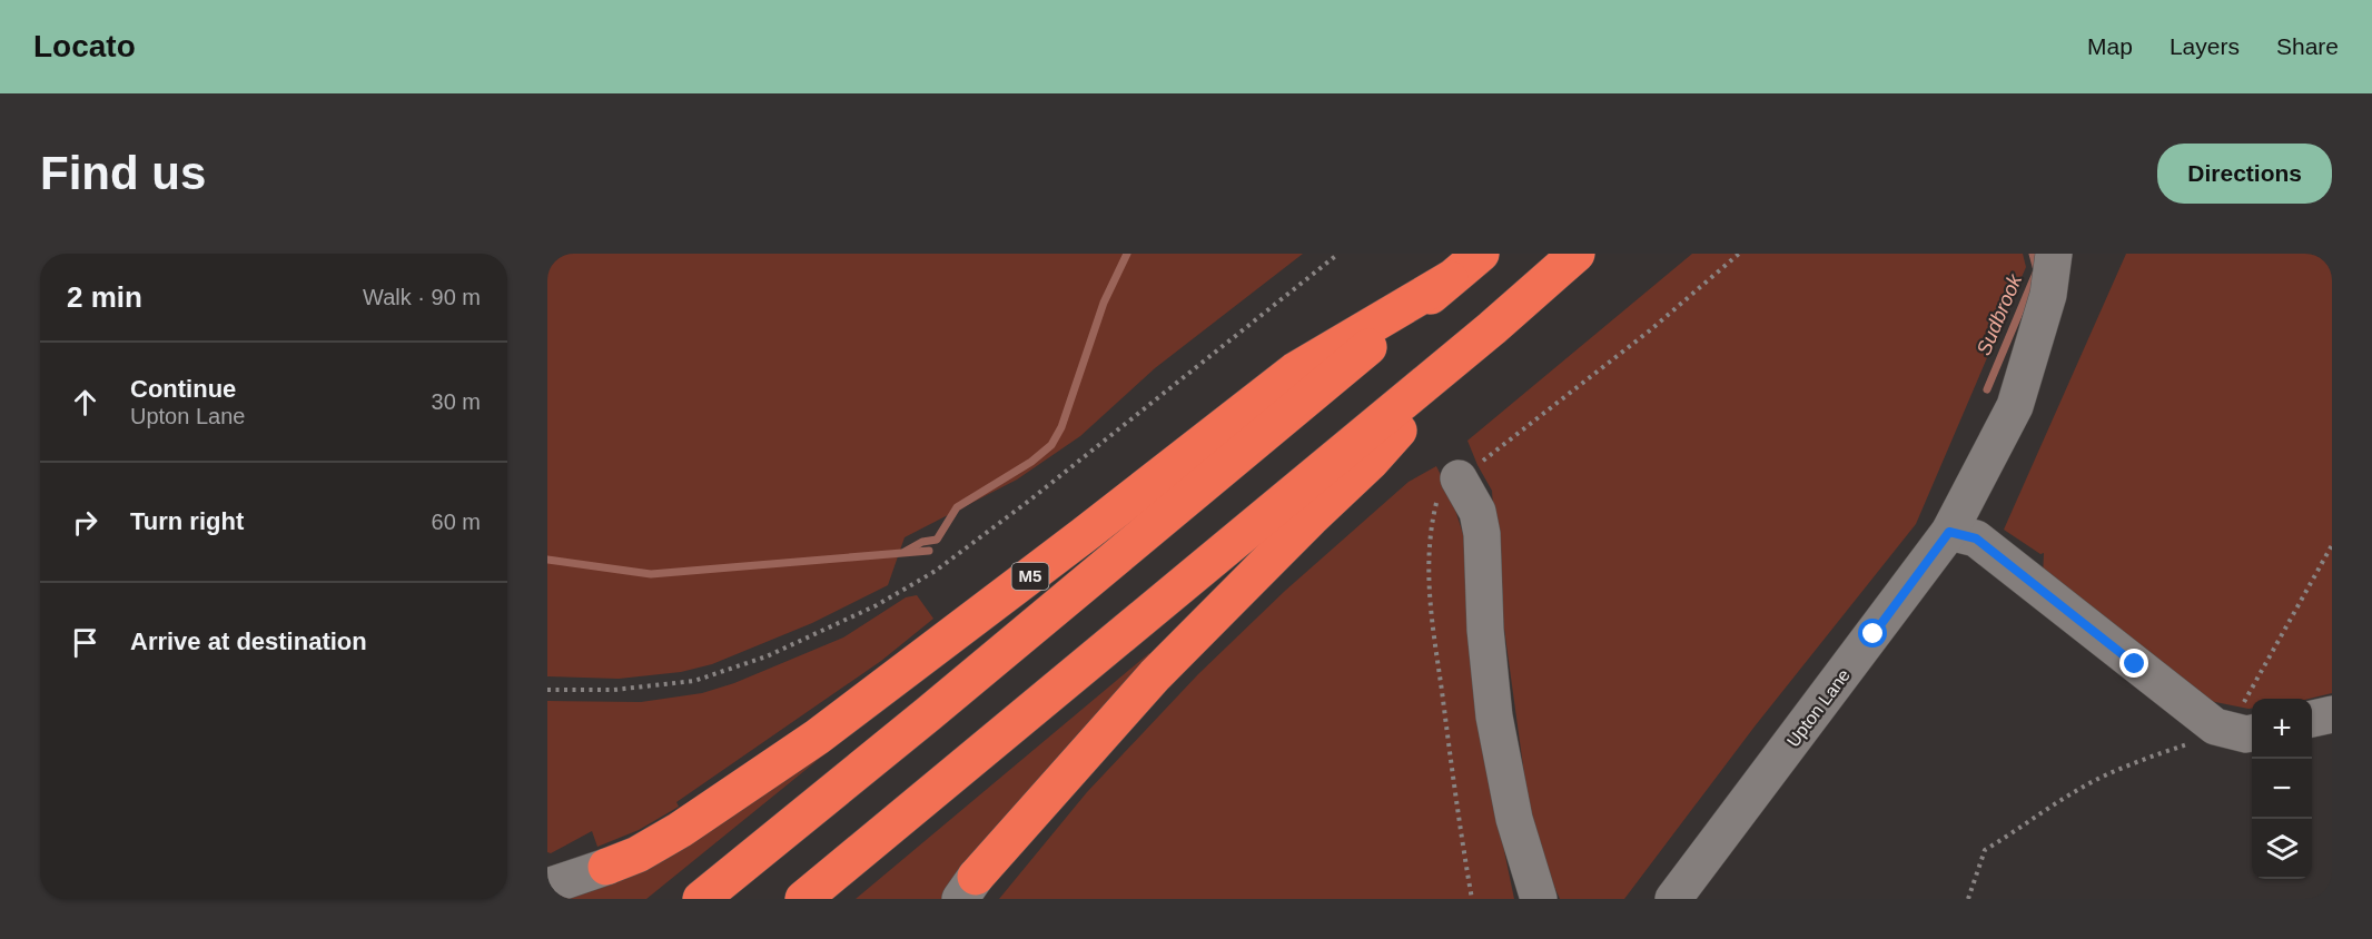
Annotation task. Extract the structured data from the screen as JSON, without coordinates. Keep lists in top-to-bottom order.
{
  "streets": {
    "highway": ["M5"],
    "street": ["Upton Lane"]
  },
  "water": ["Sudbrook"],
  "page": {
    "header": "Locato",
    "nav": ["Map", "Layers", "Share"],
    "buttons": "Directions",
    "title": "Find us",
    "heading": ["2 min", "Walk · 90 m"],
    "list": [
      ["Continue", "Upton Lane", "30 m"],
      ["Turn right", "60 m"],
      "Arrive at destination"
    ],
    "map_buttons": ["+", "−"]
  }
}
